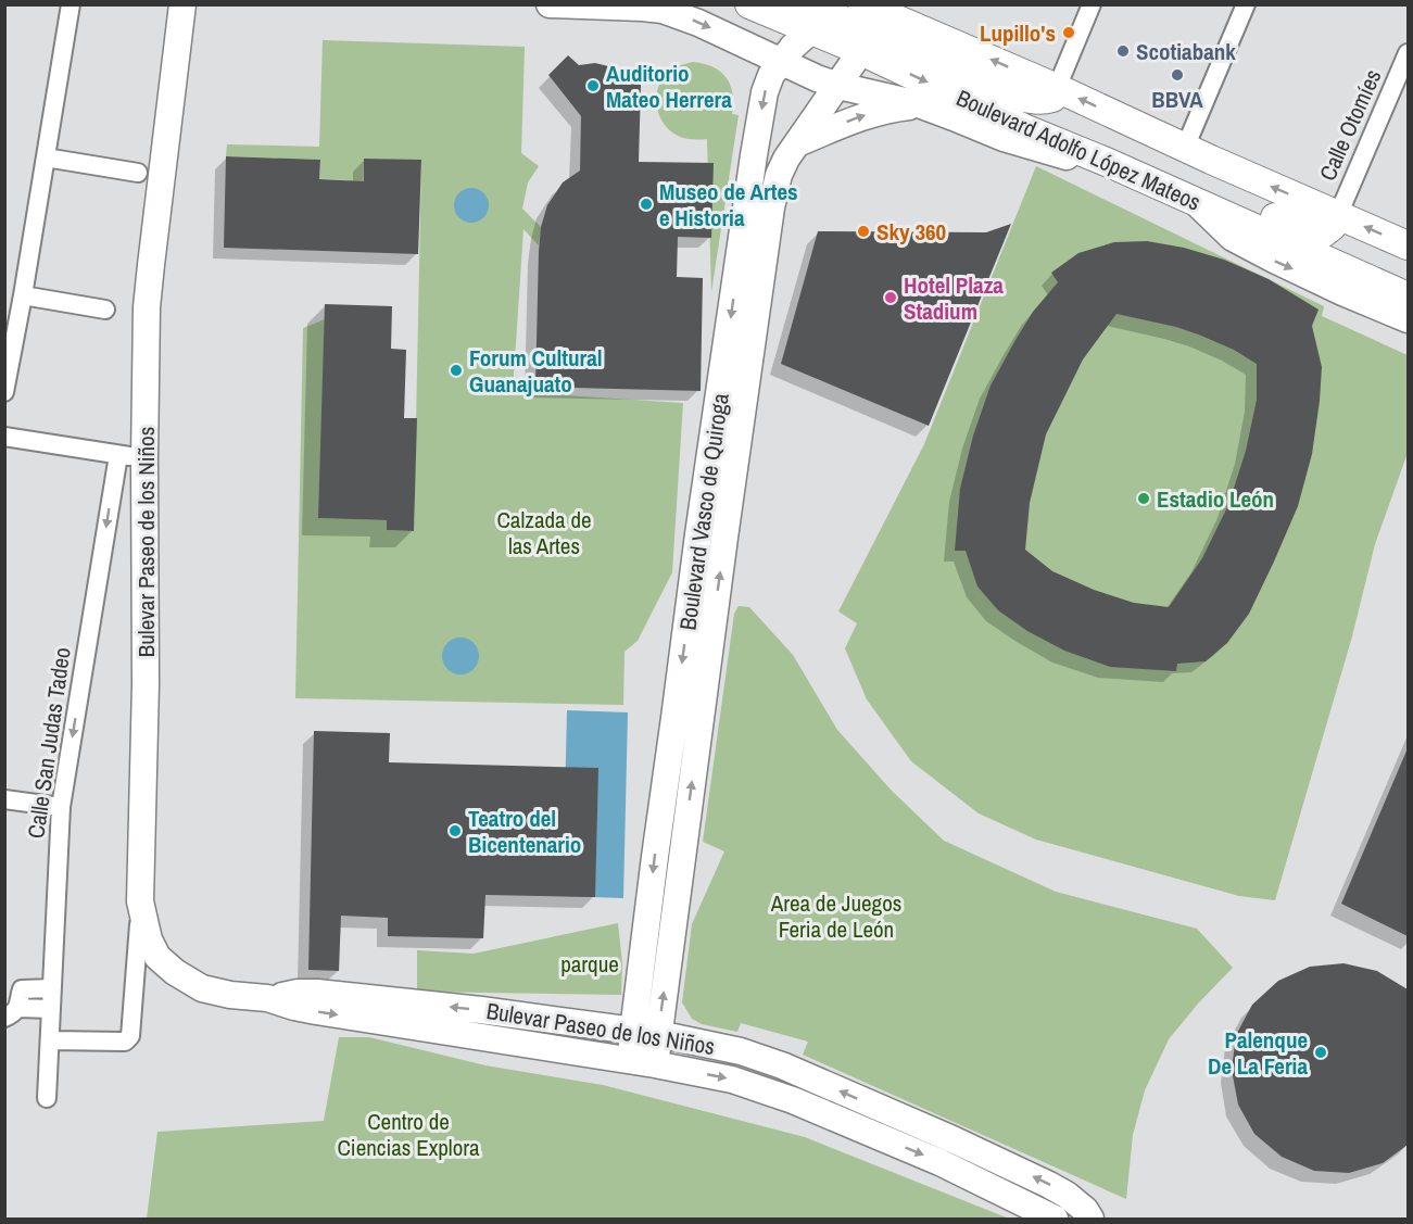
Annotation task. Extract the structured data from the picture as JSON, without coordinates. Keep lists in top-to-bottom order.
{
  "streets": {
    "main road": ["Boulevard Adolfo López Mateos"],
    "street": [
      "Calle Otomíes",
      "Boulevard Vasco de Quiroga",
      "Bulevar Paseo de los Niños",
      "Calle San Judas Tadeo"
    ]
  },
  "crossings": [
    ["Calle Otomíes", "Boulevard Adolfo López Mateos"],
    ["Boulevard Adolfo López Mateos", "Boulevard Vasco de Quiroga"],
    ["Boulevard Vasco de Quiroga", "Bulevar Paseo de los Niños"]
  ],
  "one_way": ["Calle San Judas Tadeo"],
  "parks": [
    "Calzada de las Artes",
    "Area de Juegos Feria de León",
    "parque",
    "Centro de Ciencias Explora"
  ],
  "places": [
    "Lupillo's",
    "Scotiabank",
    "BBVA",
    "Auditorio Mateo Herrera",
    "Museo de Artes e Historia",
    "Sky 360",
    "Hotel Plaza Stadium",
    "Forum Cultural Guanajuato",
    "Estadio León",
    "Teatro del Bicentenario",
    "Palenque De La Feria"
  ]
}
